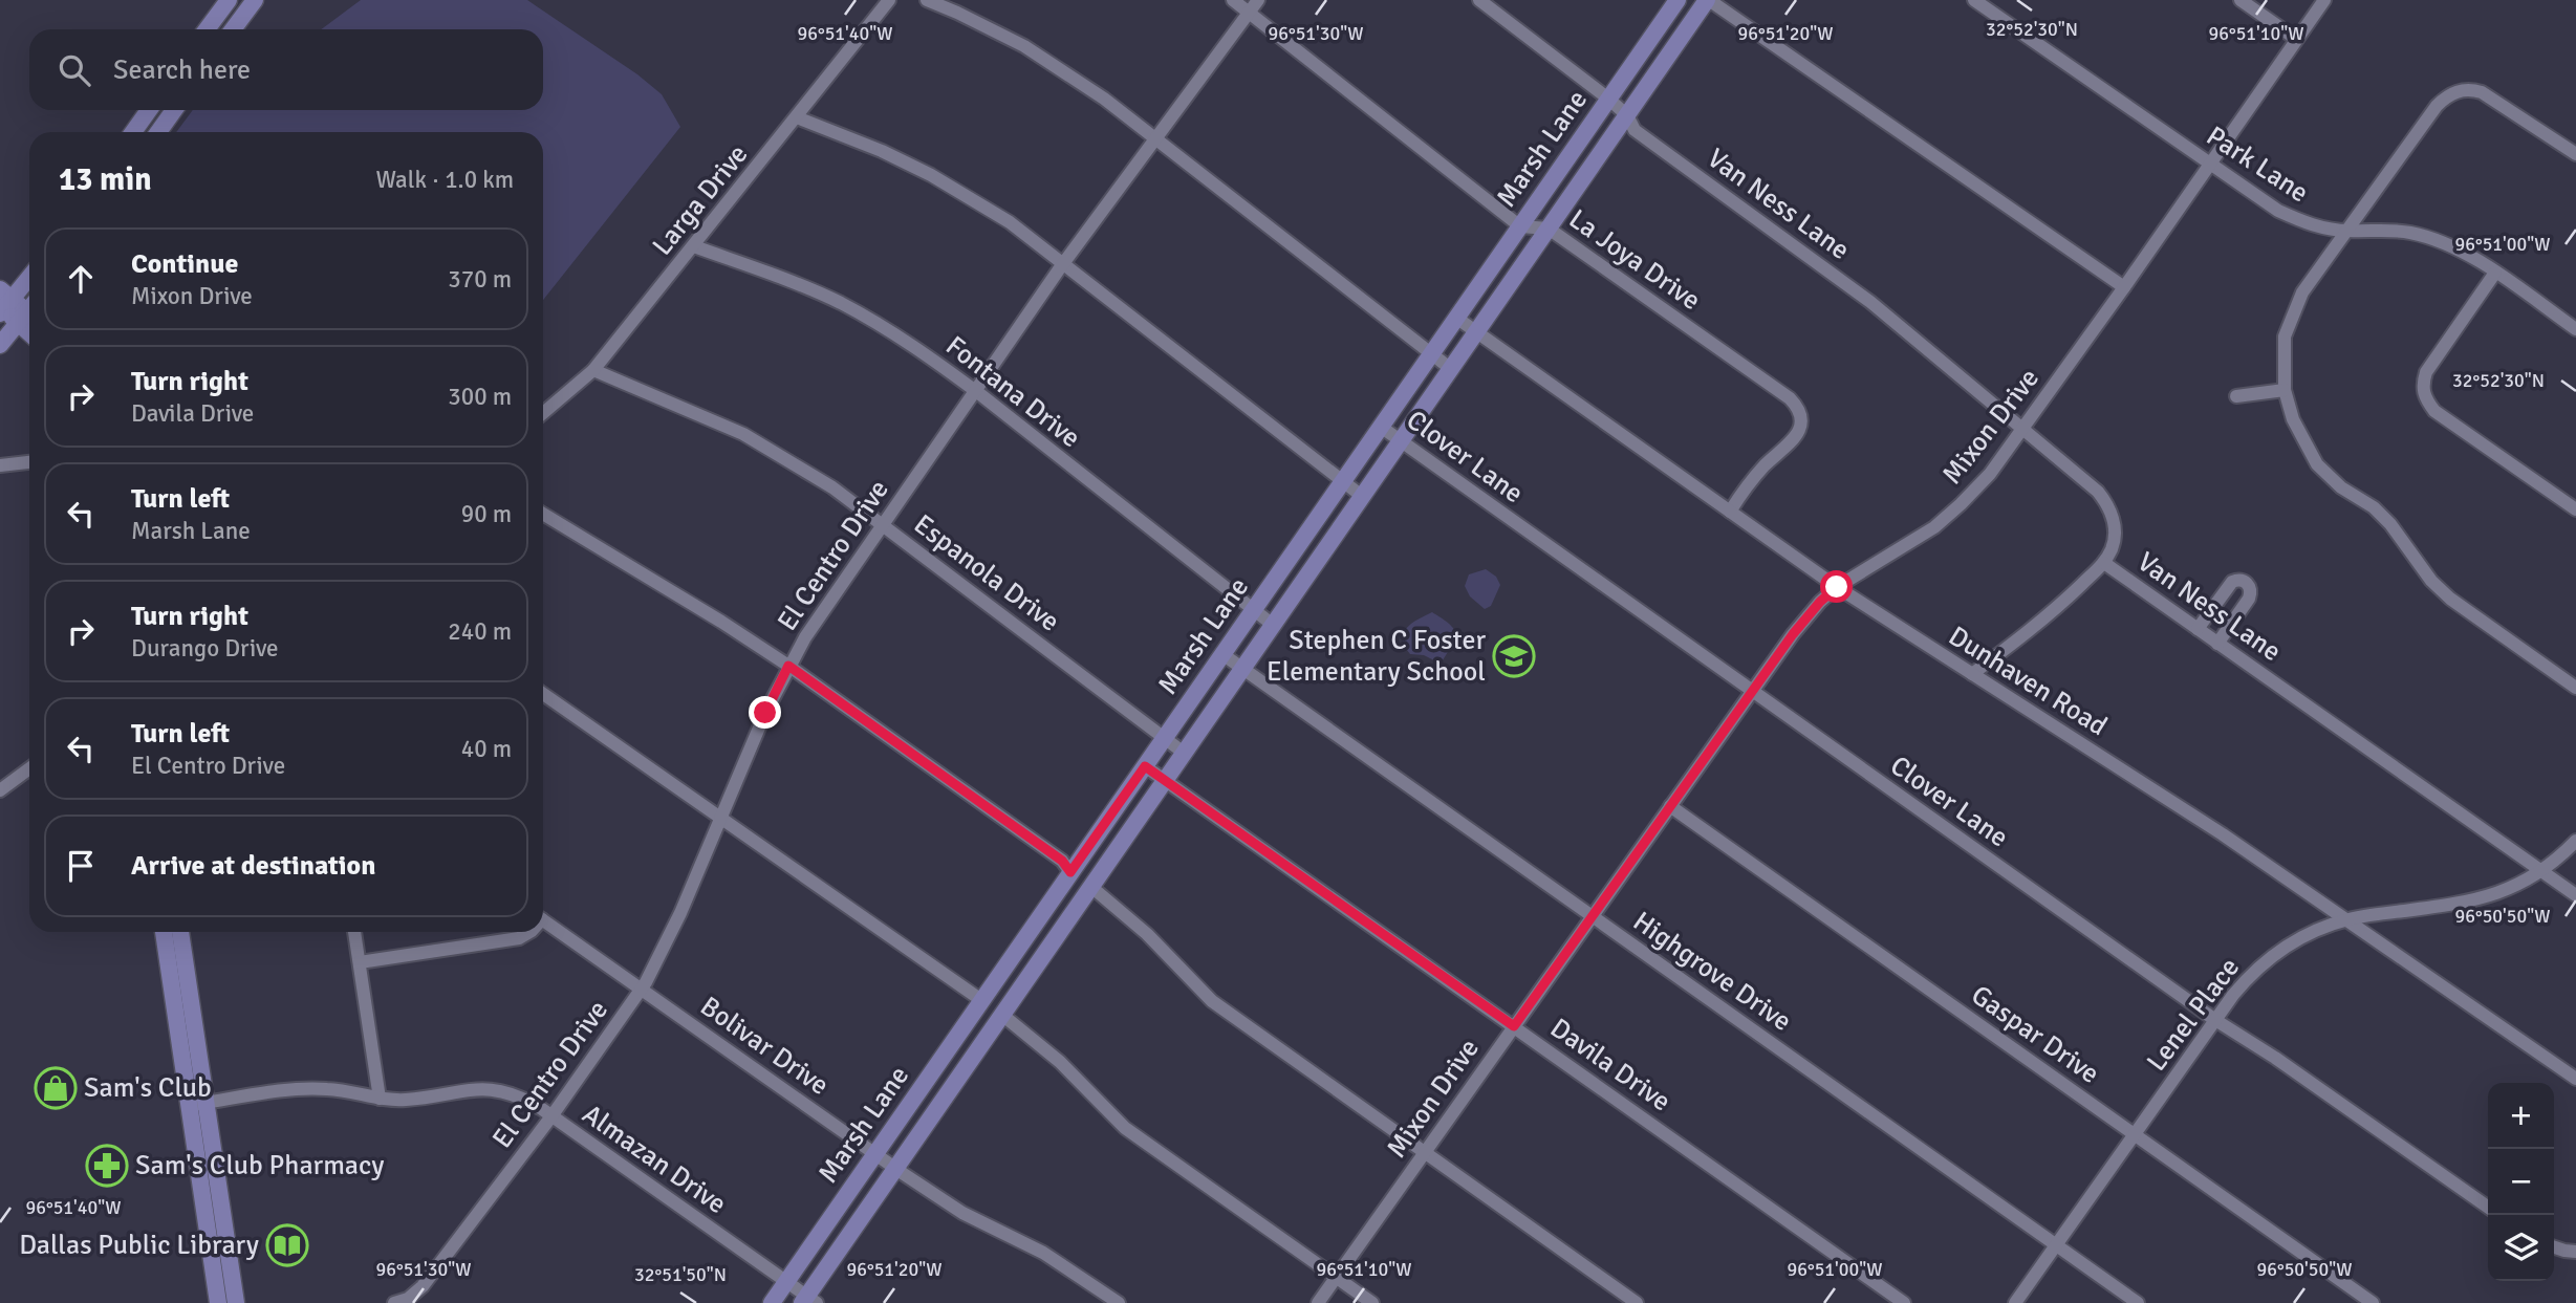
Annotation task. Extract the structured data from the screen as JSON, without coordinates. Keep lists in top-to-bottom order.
{
  "streets": {
    "main road": ["Marsh Lane"],
    "street": [
      "Park Lane",
      "Larga Drive",
      "Van Ness Lane",
      "La Joya Drive",
      "Fontana Drive",
      "Mixon Drive",
      "Clover Lane",
      "El Centro Drive",
      "Espanola Drive",
      "Dunhaven Road",
      "Highgrove Drive",
      "Lenel Place",
      "Gaspar Drive",
      "Bolivar Drive",
      "Davila Drive",
      "Almazan Drive"
    ]
  },
  "crossings": [
    ["Marsh Lane", "Van Ness Lane"],
    ["Marsh Lane", "La Joya Drive"],
    ["Marsh Lane", "Fontana Drive"],
    ["Marsh Lane", "Clover Lane"],
    ["Marsh Lane", "Espanola Drive"],
    ["Marsh Lane", "Dunhaven Road"],
    ["Marsh Lane", "Highgrove Drive"],
    ["Marsh Lane", "Bolivar Drive"],
    ["Marsh Lane", "Davila Drive"],
    ["Marsh Lane", "Almazan Drive"],
    ["Park Lane", "Mixon Drive"],
    ["Larga Drive", "Fontana Drive"],
    ["Larga Drive", "Espanola Drive"],
    ["Van Ness Lane", "Mixon Drive"],
    ["Van Ness Lane", "Lenel Place"],
    ["La Joya Drive", "Dunhaven Road"],
    ["Fontana Drive", "El Centro Drive"],
    ["Mixon Drive", "Clover Lane"],
    ["Mixon Drive", "Dunhaven Road"],
    ["Mixon Drive", "Highgrove Drive"],
    ["Mixon Drive", "Gaspar Drive"],
    ["Mixon Drive", "Davila Drive"],
    ["Clover Lane", "Lenel Place"],
    ["El Centro Drive", "Espanola Drive"],
    ["El Centro Drive", "Bolivar Drive"],
    ["El Centro Drive", "Almazan Drive"],
    ["Dunhaven Road", "Lenel Place"],
    ["Highgrove Drive", "Lenel Place"],
    ["Lenel Place", "Gaspar Drive"]
  ],
  "places": {
    "school or university": ["Stephen C Foster Elementary School"],
    "shop": ["Sam's Club"],
    "pharmacy": ["Sam's Club Pharmacy"],
    "library": ["Dallas Public Library"]
  },
  "page": {
    "search": "Search here",
    "heading": ["13 min", "Walk · 1.0 km"],
    "list": [
      ["Continue", "Mixon Drive", "370 m"],
      ["Turn right", "Davila Drive", "300 m"],
      ["Turn left", "Marsh Lane", "90 m"],
      ["Turn right", "Durango Drive", "240 m"],
      ["Turn left", "El Centro Drive", "40 m"],
      "Arrive at destination"
    ],
    "map_buttons": ["+", "−"]
  },
  "coordinates": [
    "32°52'30\"N",
    "96°51'40\"W",
    "96°51'30\"W",
    "96°51'20\"W",
    "96°51'10\"W",
    "96°51'00\"W",
    "96°50'50\"W",
    "32°51'50\"N"
  ]
}
